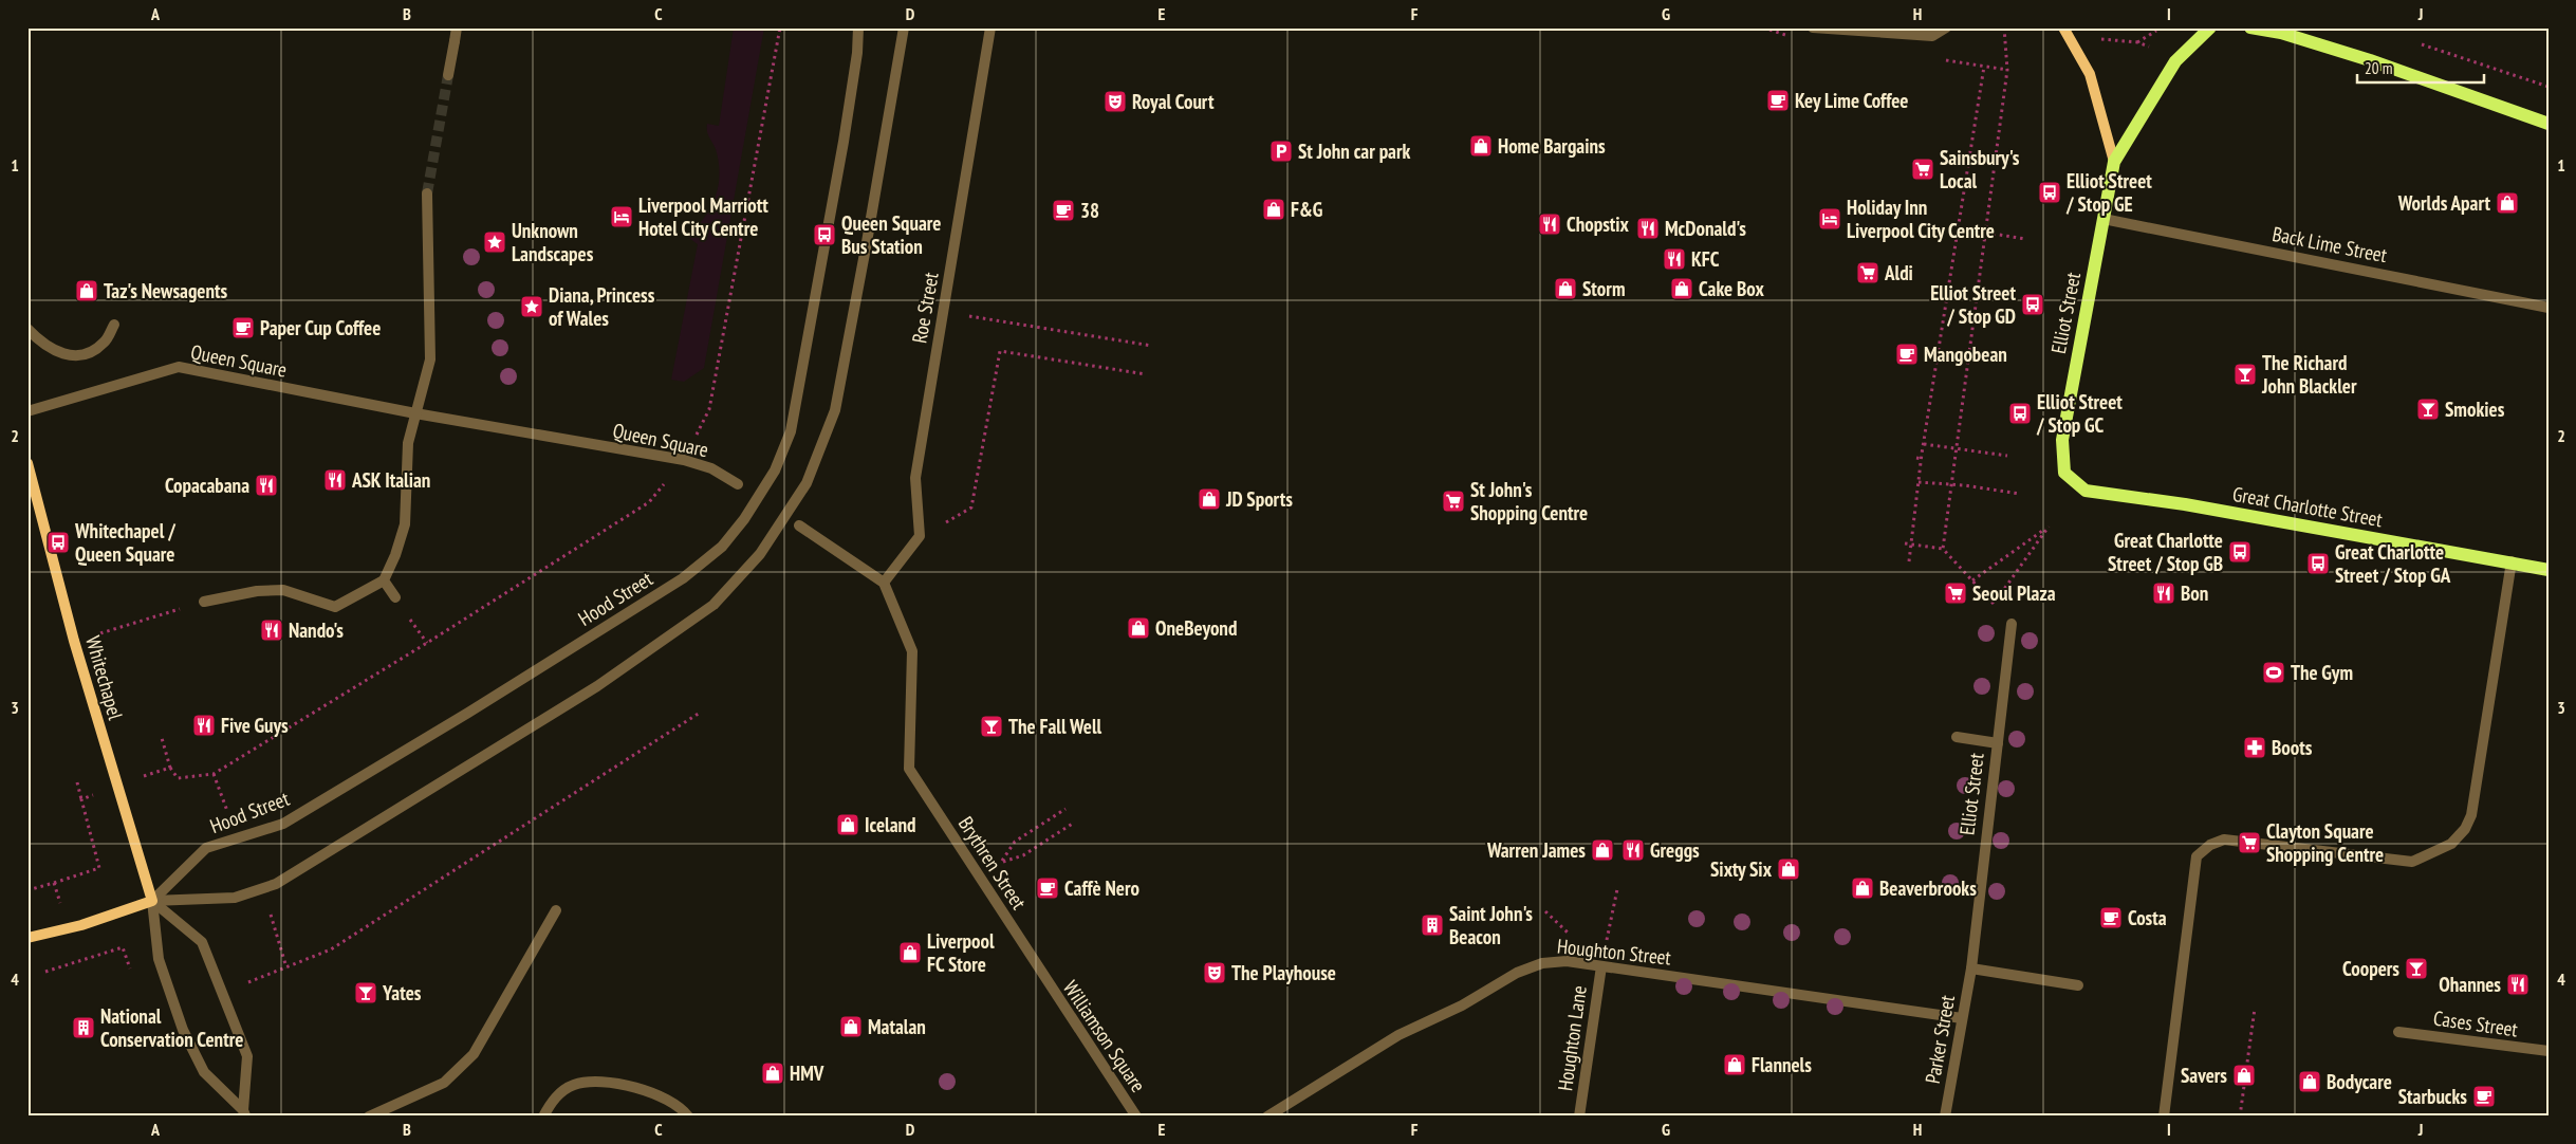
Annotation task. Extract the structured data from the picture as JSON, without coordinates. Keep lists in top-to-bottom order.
{
  "streets": {
    "main road": ["Elliot Street", "Great Charlotte Street"],
    "street": [
      "Back Lime Street",
      "Roe Street",
      "Queen Square",
      "Hood Street",
      "Whitechapel",
      "Brythren Street",
      "Houghton Street",
      "Cases Street",
      "Williamson Square",
      "Houghton Lane",
      "Parker Street"
    ]
  },
  "crossings": [
    ["Back Lime Street", "Elliot Street"],
    ["Roe Street", "Brythren Street"],
    ["Elliot Street", "Great Charlotte Street"],
    ["Elliot Street", "Parker Street"],
    ["Hood Street", "Whitechapel"],
    ["Brythren Street", "Williamson Square"],
    ["Houghton Street", "Houghton Lane"],
    ["Houghton Street", "Parker Street"]
  ],
  "places": {
    "cafe": [
      "Key Lime Coffee",
      "38",
      "Paper Cup Coffee",
      "Mangobean",
      "Caffè Nero",
      "Costa",
      "Starbucks"
    ],
    "theatre": ["Royal Court", "The Playhouse"],
    "shop": [
      "Home Bargains",
      "Worlds Apart",
      "F&G",
      "Storm",
      "Cake Box",
      "Taz's Newsagents",
      "JD Sports",
      "OneBeyond",
      "Iceland",
      "Warren James",
      "Sixty Six",
      "Beaverbrooks",
      "Liverpool FC Store",
      "Matalan",
      "Flannels",
      "HMV",
      "Savers",
      "Bodycare"
    ],
    "parking": ["St John car park"],
    "supermarket": [
      "Sainsbury's Local",
      "Aldi",
      "St John's Shopping Centre",
      "Seoul Plaza",
      "Clayton Square Shopping Centre"
    ],
    "bus stop": [
      "Elliot Street / Stop GE",
      "Queen Square Bus Station",
      "Elliot Street / Stop GD",
      "Elliot Street / Stop GC",
      "Whitechapel / Queen Square",
      "Great Charlotte Street / Stop GB",
      "Great Charlotte Street / Stop GA"
    ],
    "hotel": ["Liverpool Marriott Hotel City Centre", "Holiday Inn Liverpool City Centre"],
    "restaurant": [
      "Chopstix",
      "McDonald's",
      "KFC",
      "ASK Italian",
      "Copacabana",
      "Bon",
      "Nando's",
      "Five Guys",
      "Greggs",
      "Ohannes"
    ],
    "place": ["Unknown Landscapes", "Diana, Princess of Wales"],
    "bar": [
      "The Richard John Blackler",
      "Smokies",
      "The Fall Well",
      "Coopers",
      "Yates"
    ],
    "sports": ["The Gym"],
    "pharmacy": ["Boots"],
    "building": ["Saint John's Beacon", "National Conservation Centre"]
  },
  "scale_bar": "20 m",
  "grid": {
    "columns": [
      "A",
      "B",
      "C",
      "D",
      "E",
      "F",
      "G",
      "H",
      "I",
      "J"
    ],
    "rows": [
      "1",
      "2",
      "3",
      "4"
    ]
  }
}
